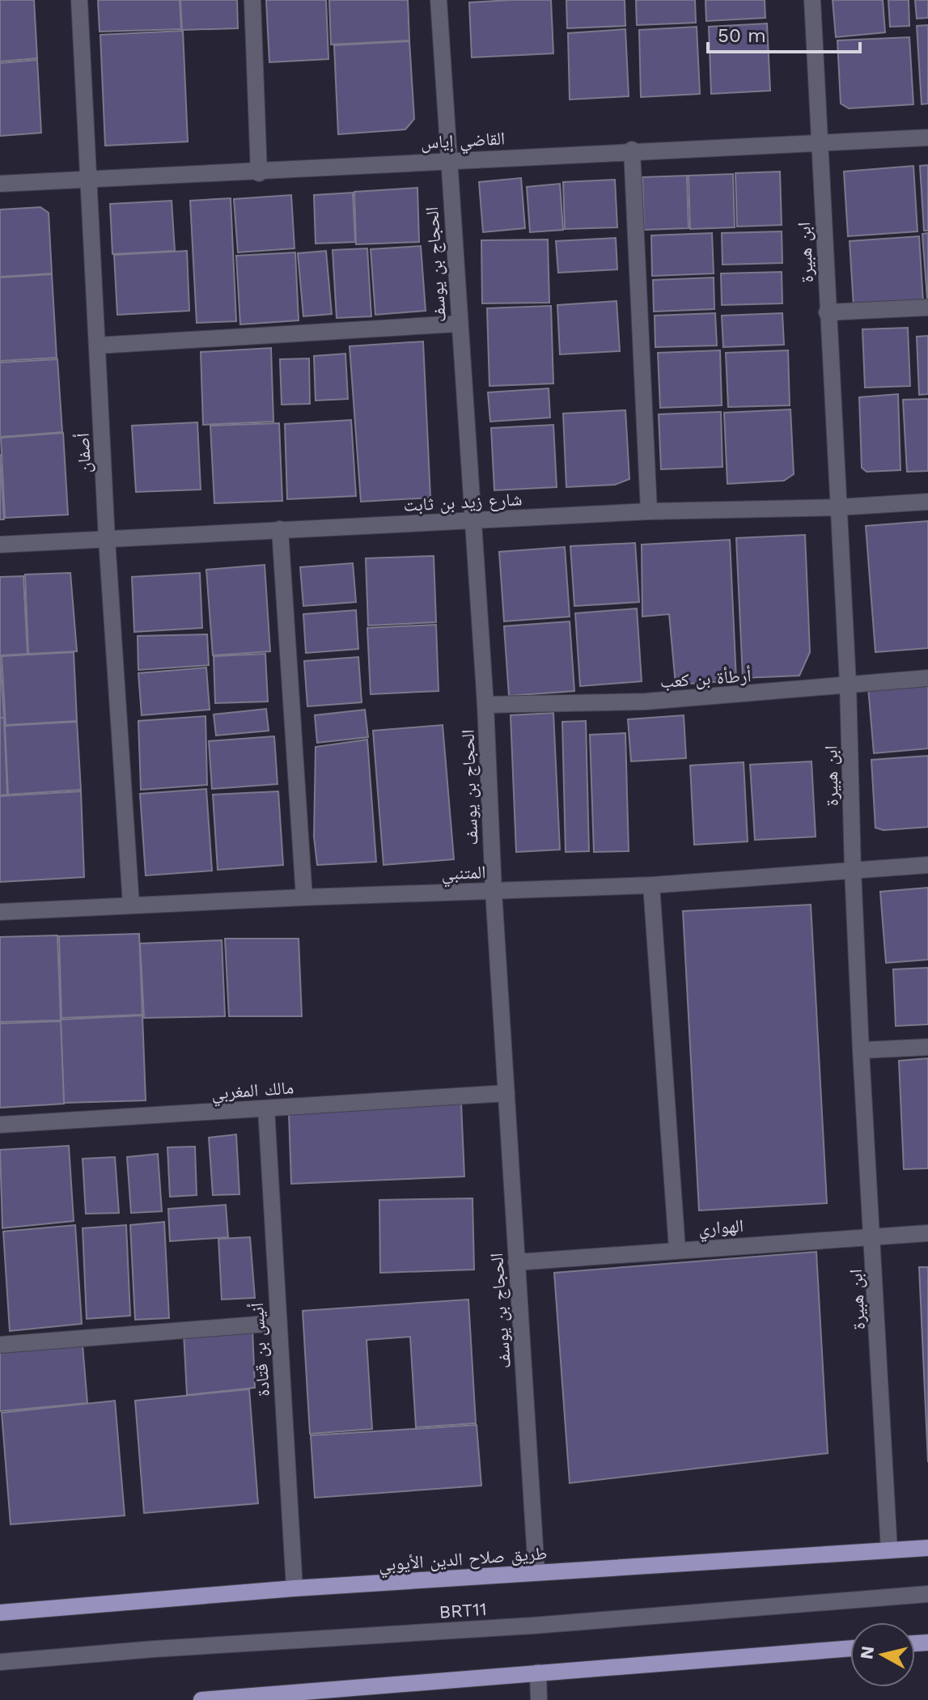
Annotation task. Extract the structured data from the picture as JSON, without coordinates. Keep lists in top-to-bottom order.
{
  "streets": {
    "main road": ["طريق صلاح الدين الأيوبي"],
    "street": [
      "القاضي إياس",
      "ابن هبيرة",
      "الحجاج بن يوسف",
      "أصفان",
      "شارع زيد بن ثابت",
      "أرطأة بن كعب",
      "المتنبي",
      "مالك المغربي",
      "الهواري",
      "أنيس بن قتادة",
      "BRT11"
    ]
  },
  "crossings": [
    ["القاضي إياس", "ابن هبيرة"],
    ["القاضي إياس", "الحجاج بن يوسف"],
    ["القاضي إياس", "أصفان"],
    ["ابن هبيرة", "شارع زيد بن ثابت"],
    ["ابن هبيرة", "أرطأة بن كعب"],
    ["ابن هبيرة", "المتنبي"],
    ["ابن هبيرة", "الهواري"],
    ["ابن هبيرة", "طريق صلاح الدين الأيوبي"],
    ["الحجاج بن يوسف", "شارع زيد بن ثابت"],
    ["الحجاج بن يوسف", "أرطأة بن كعب"],
    ["الحجاج بن يوسف", "المتنبي"],
    ["الحجاج بن يوسف", "مالك المغربي"],
    ["الحجاج بن يوسف", "الهواري"],
    ["الحجاج بن يوسف", "طريق صلاح الدين الأيوبي"],
    ["أصفان", "شارع زيد بن ثابت"],
    ["أصفان", "المتنبي"],
    ["مالك المغربي", "أنيس بن قتادة"],
    ["أنيس بن قتادة", "طريق صلاح الدين الأيوبي"]
  ],
  "scale_bar": "50 m",
  "north": "left"
}
